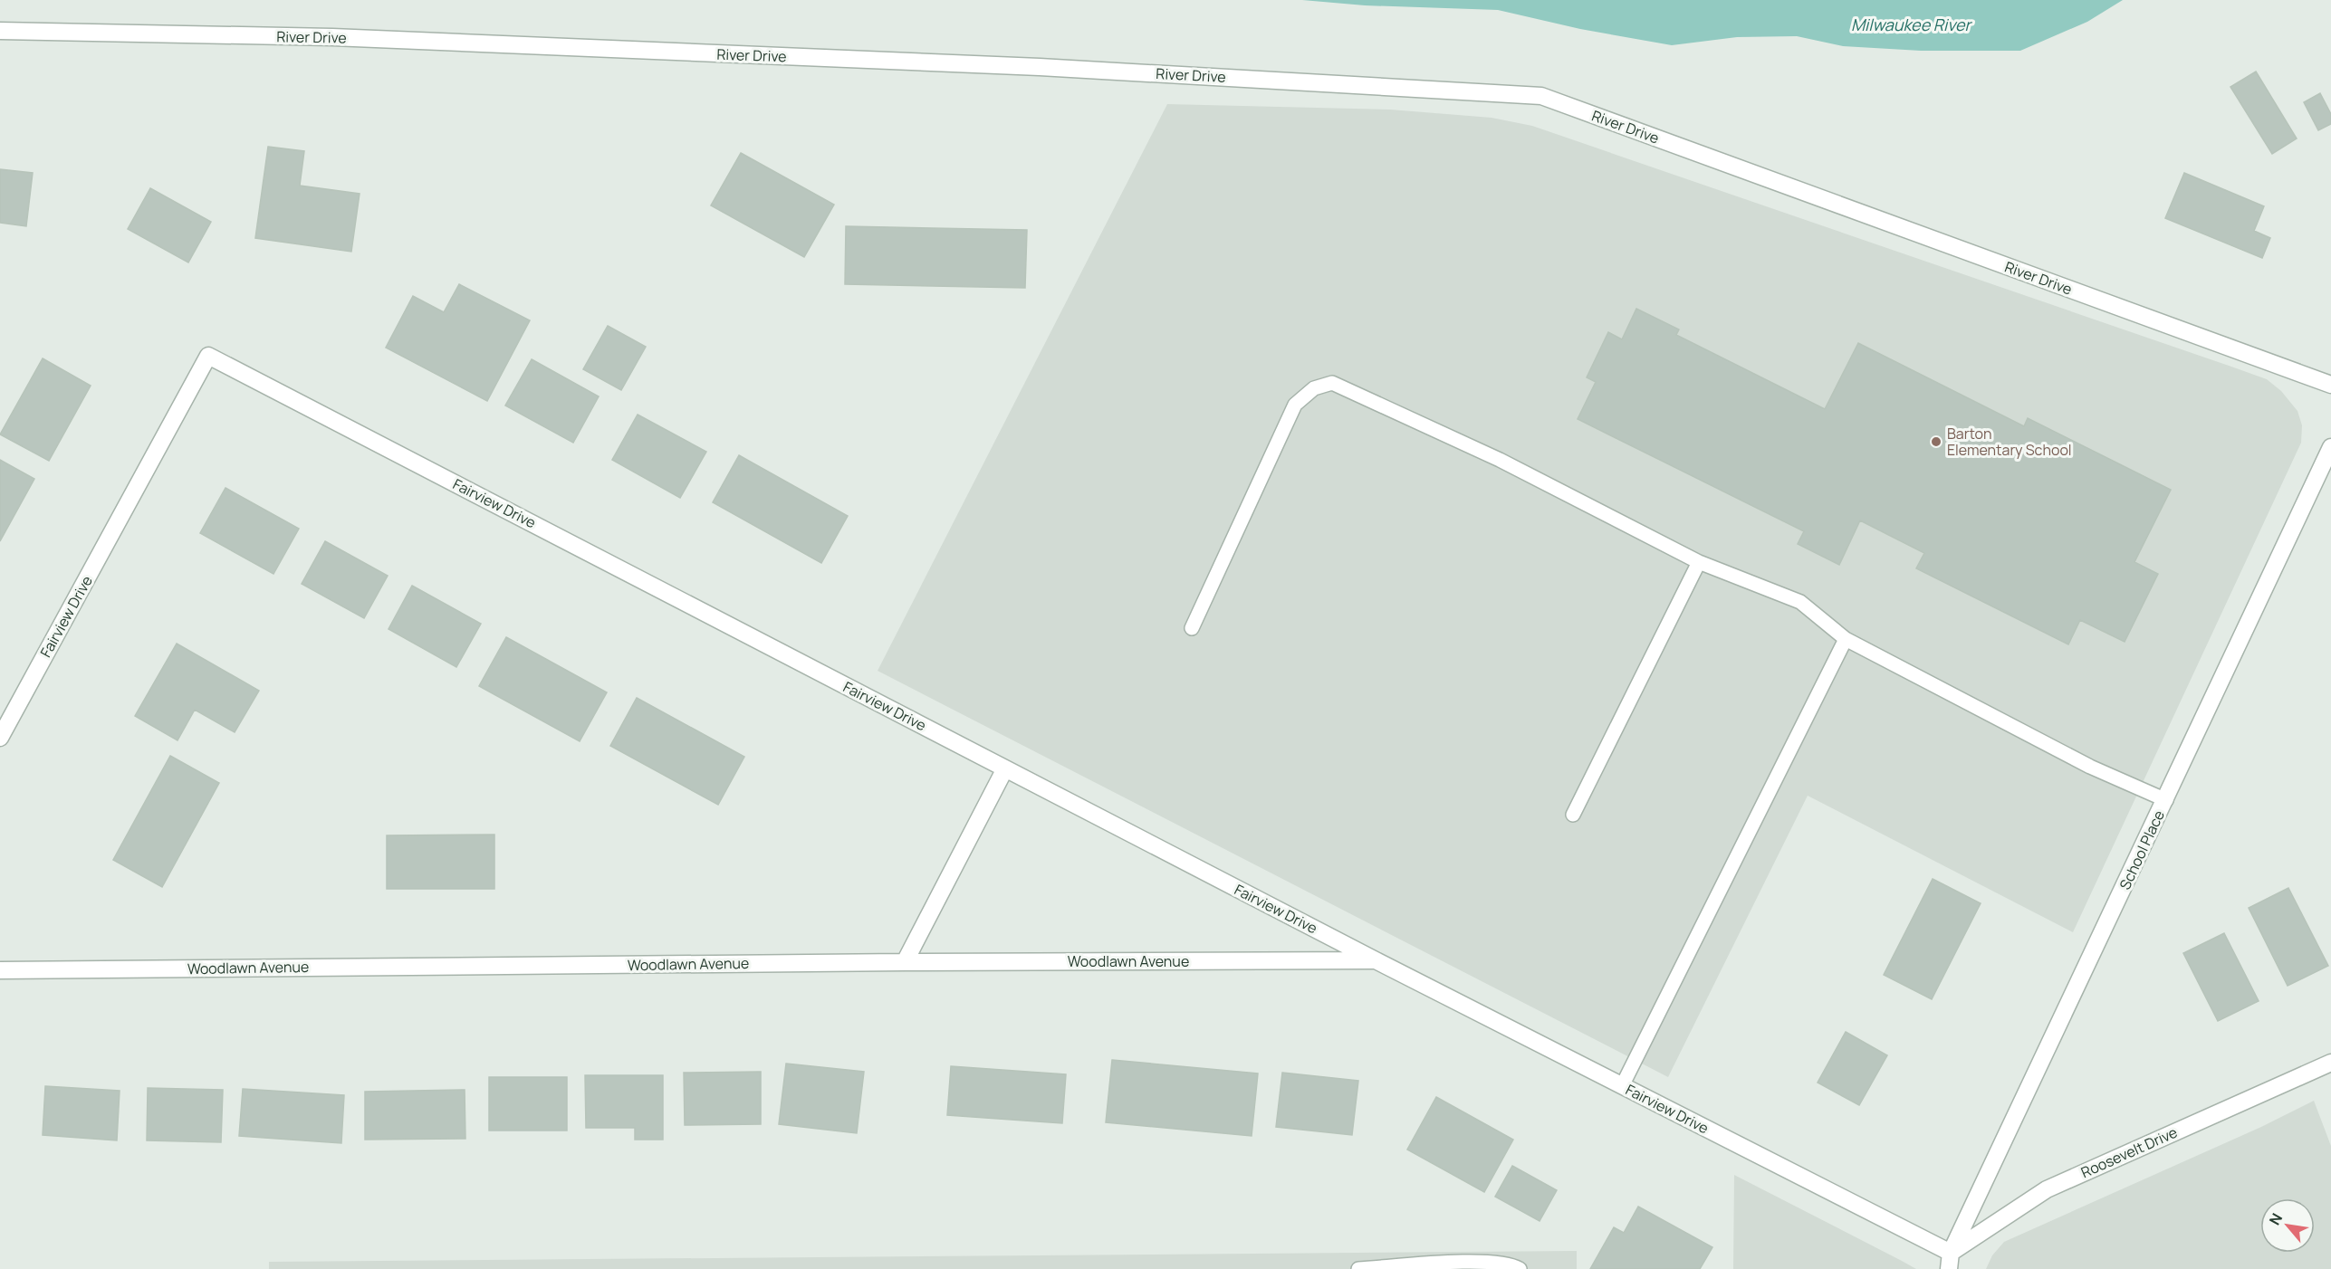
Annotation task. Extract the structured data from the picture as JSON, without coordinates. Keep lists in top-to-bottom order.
{
  "streets": {
    "street": [
      "River Drive",
      "Fairview Drive",
      "School Place",
      "Woodlawn Avenue",
      "Roosevelt Drive"
    ]
  },
  "crossings": [
    ["Fairview Drive", "School Place"],
    ["Fairview Drive", "Woodlawn Avenue"],
    ["Fairview Drive", "Roosevelt Drive"],
    ["School Place", "Roosevelt Drive"]
  ],
  "water": ["Milwaukee River"],
  "places": ["Barton Elementary School"],
  "north": "top left"
}
